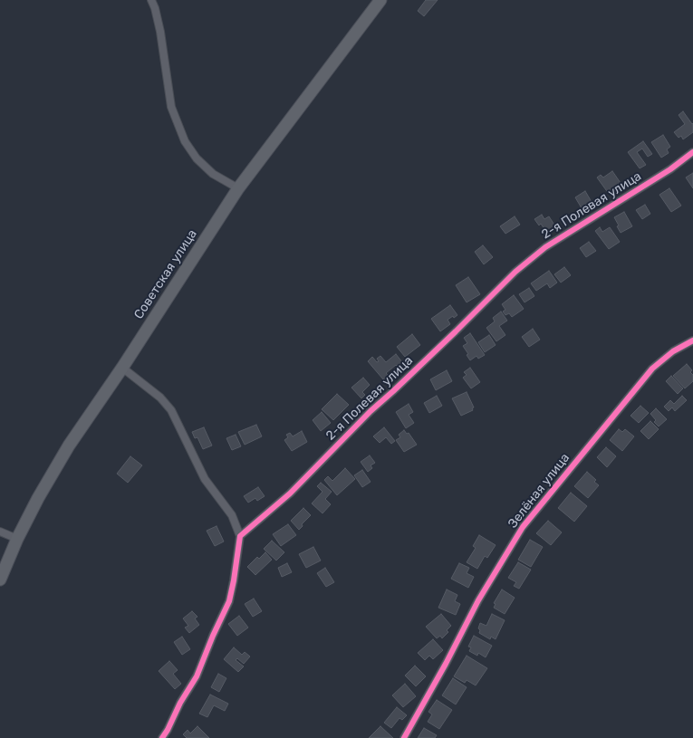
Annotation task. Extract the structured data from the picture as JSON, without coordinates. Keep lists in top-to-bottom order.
{
  "streets": {
    "main road": ["Советская улица"],
    "street": ["2-я Полевая улица", "Зелёная улица"]
  }
}
